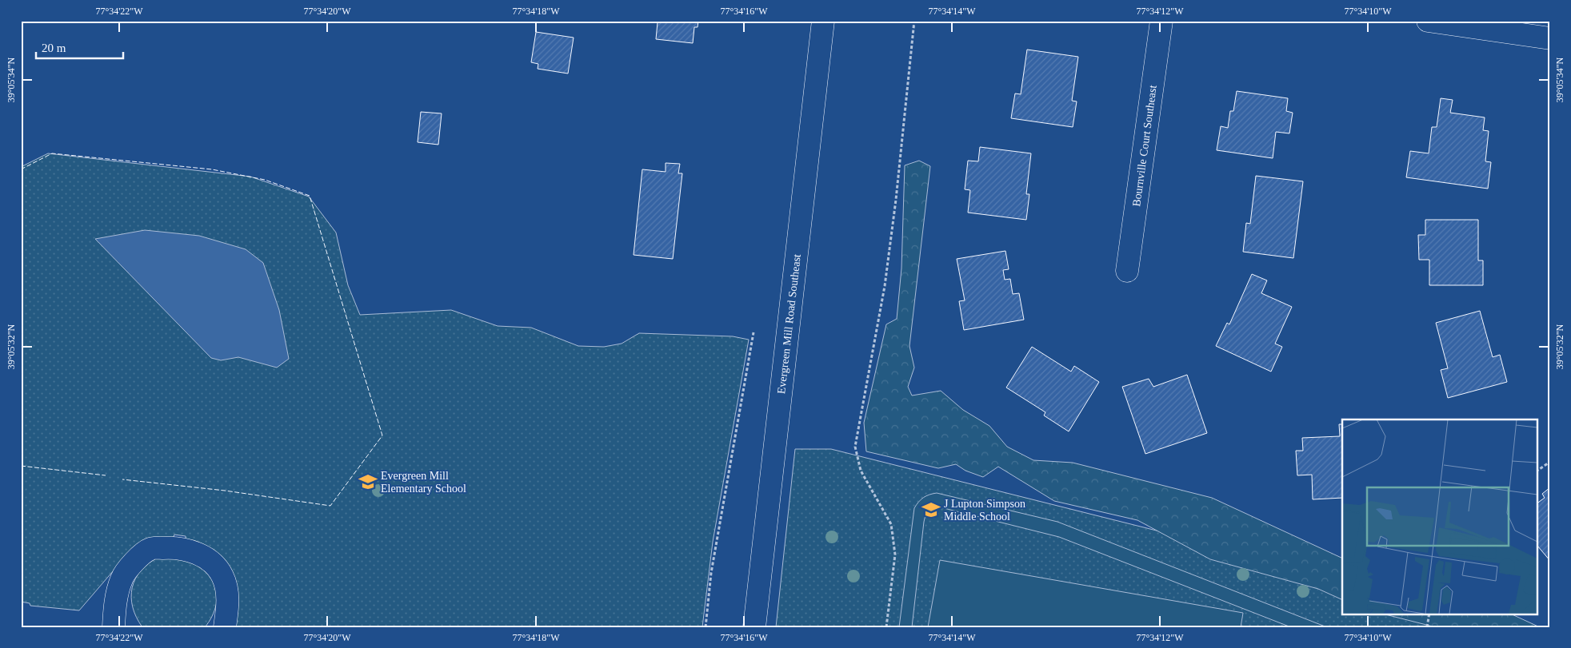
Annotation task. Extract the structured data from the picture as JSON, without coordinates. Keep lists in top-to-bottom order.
{
  "streets": {
    "main road": ["Bournville Court Southeast", "Evergreen Mill Road Southeast"]
  },
  "places": {
    "school or university": ["Evergreen Mill Elementary School", "J Lupton Simpson Middle School"]
  },
  "scale_bar": "20 m",
  "coordinates": [
    "77°34'22\"W",
    "77°34'20\"W",
    "77°34'18\"W",
    "77°34'16\"W",
    "77°34'14\"W",
    "77°34'12\"W",
    "77°34'10\"W",
    "39°05'34\"N",
    "39°05'32\"N"
  ]
}
